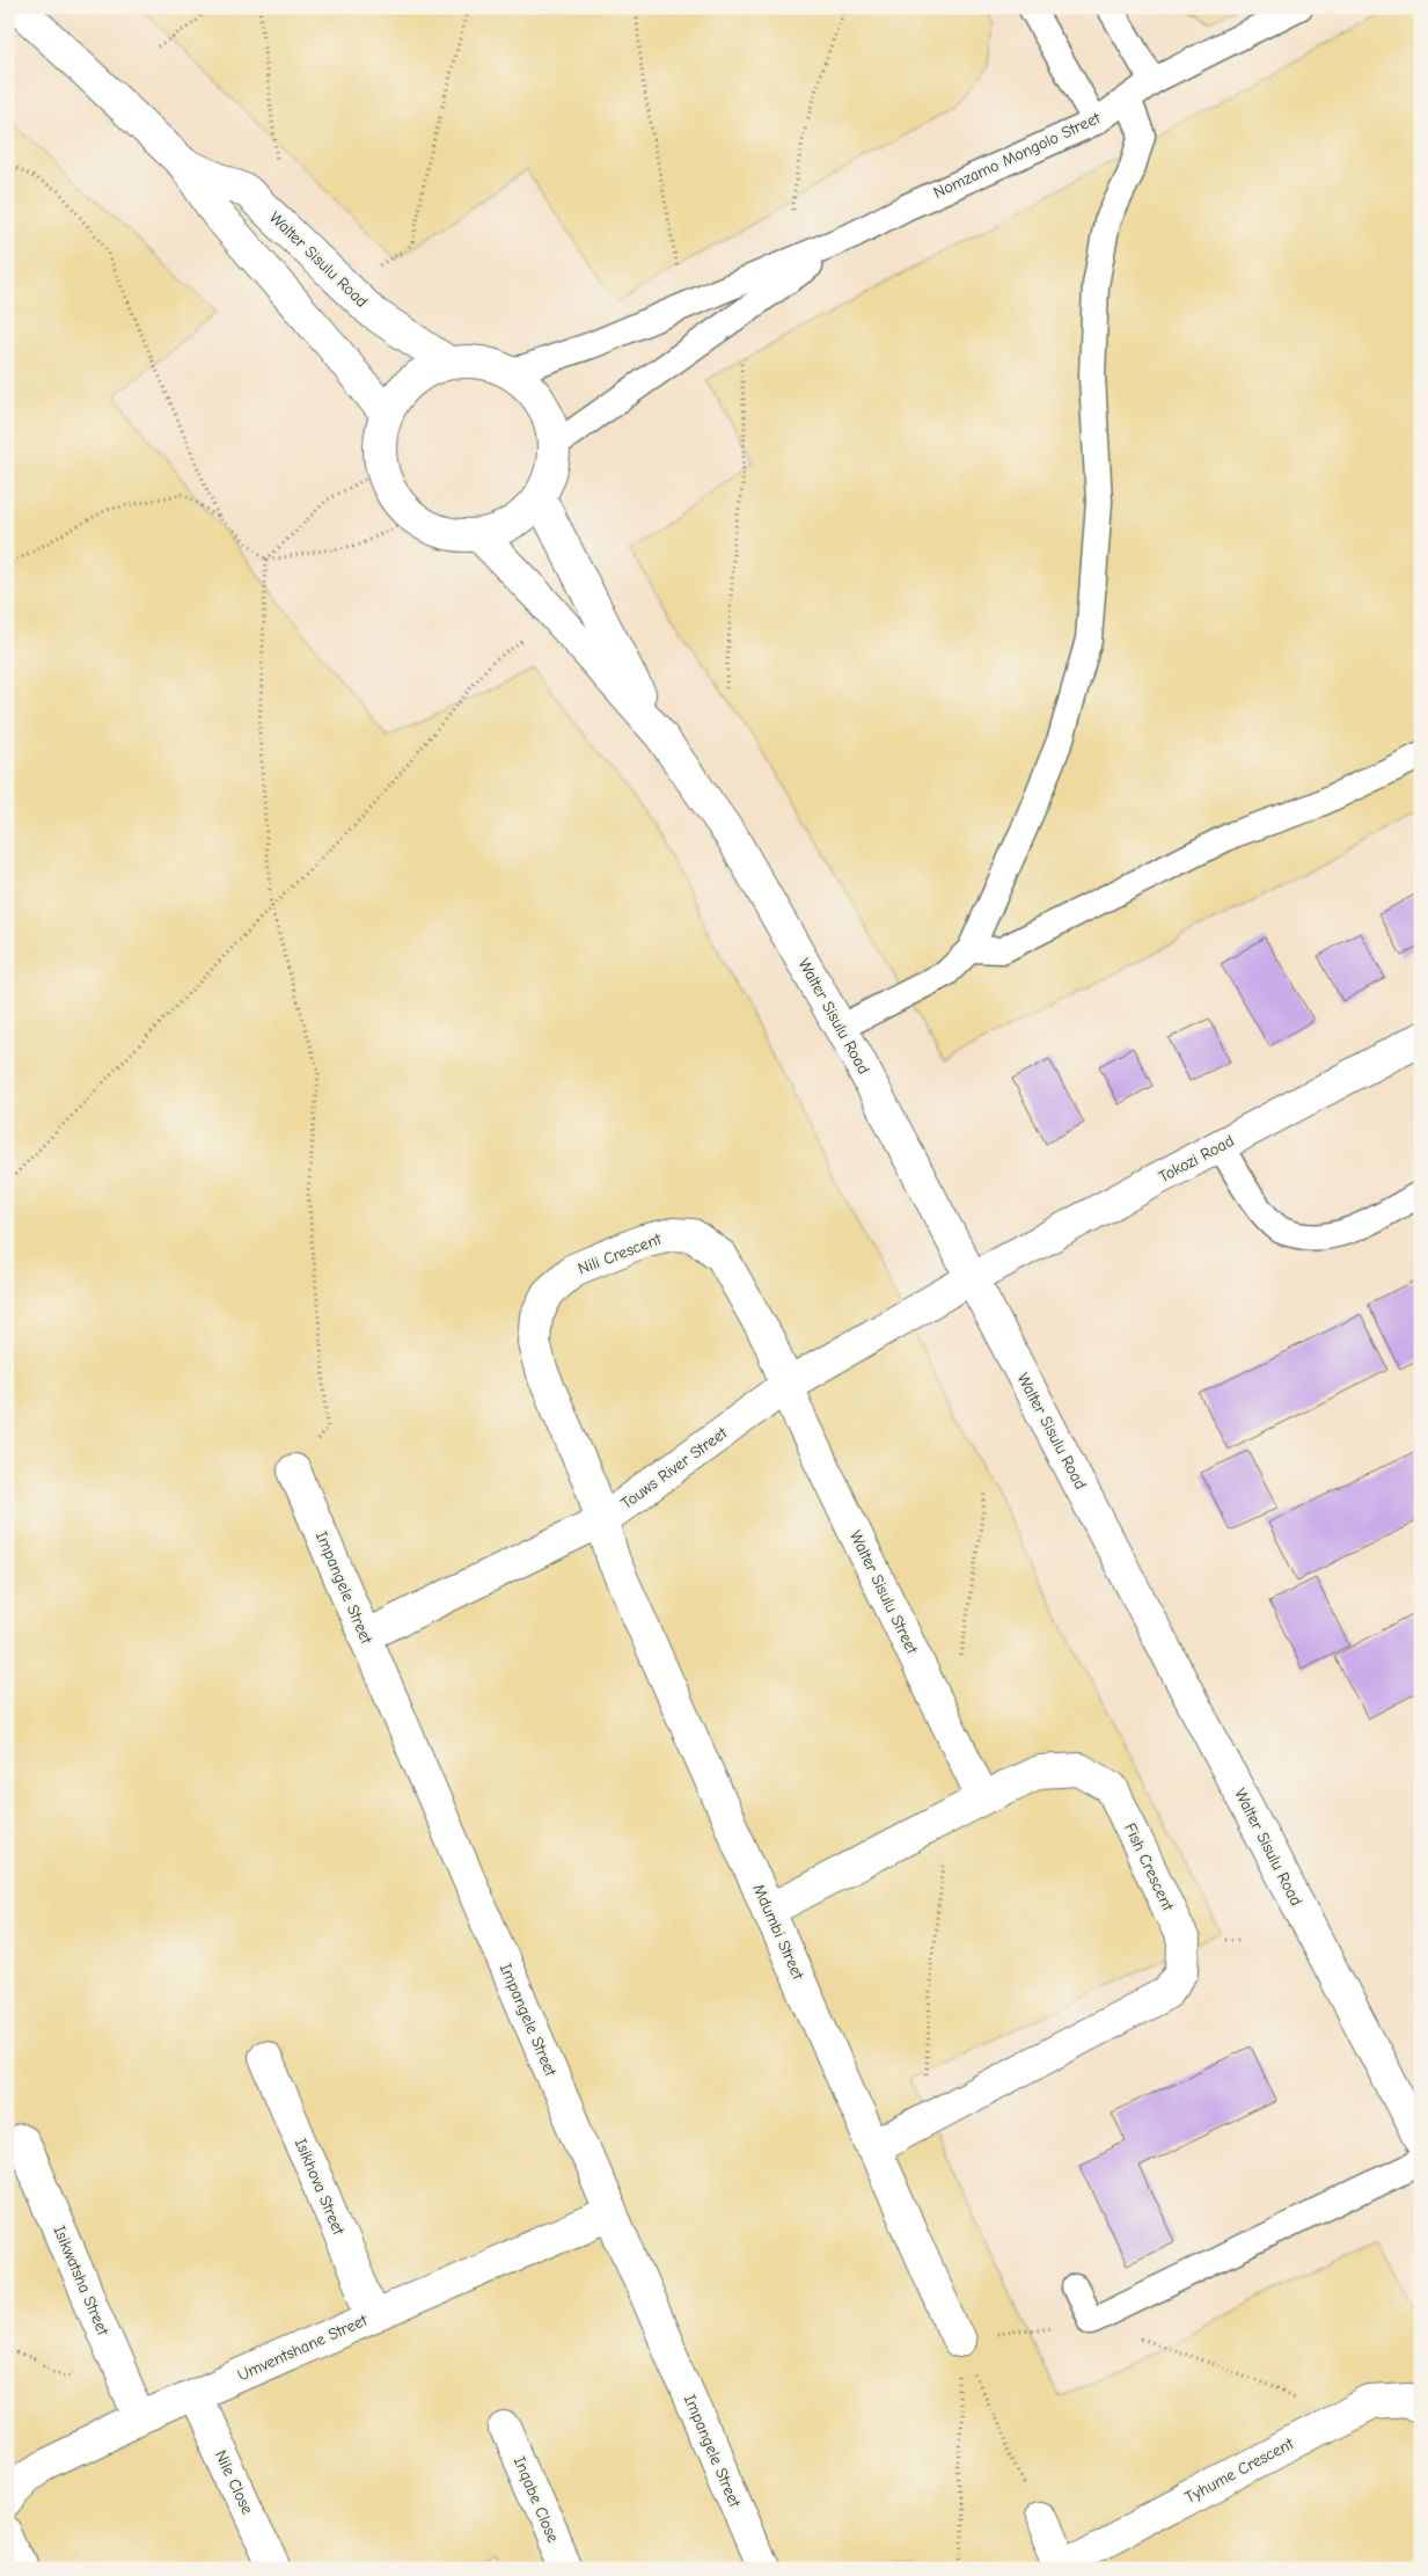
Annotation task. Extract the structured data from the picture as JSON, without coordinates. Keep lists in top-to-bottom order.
{
  "streets": {
    "street": [
      "Walter Sisulu Road",
      "Tokozi Road",
      "Nili Crescent",
      "Touws River Street",
      "Impangele Street",
      "Walter Sisulu Street",
      "Fish Crescent",
      "Mdumbi Street",
      "Isikhova Street",
      "Isikwatsha Street",
      "Umventshane Street",
      "Tyhume Crescent",
      "Nile Close",
      "Inqabe Close"
    ],
    "lane": ["Nomzamo Mongolo Street"]
  },
  "crossings": [
    ["Nomzamo Mongolo Street", "Walter Sisulu Road"],
    ["Walter Sisulu Road", "Tokozi Road"],
    ["Walter Sisulu Road", "Touws River Street"],
    ["Tokozi Road", "Touws River Street"],
    ["Nili Crescent", "Touws River Street"],
    ["Nili Crescent", "Walter Sisulu Street"],
    ["Nili Crescent", "Mdumbi Street"],
    ["Touws River Street", "Impangele Street"],
    ["Touws River Street", "Walter Sisulu Street"],
    ["Touws River Street", "Mdumbi Street"],
    ["Impangele Street", "Umventshane Street"],
    ["Walter Sisulu Street", "Fish Crescent"],
    ["Fish Crescent", "Mdumbi Street"],
    ["Isikhova Street", "Umventshane Street"],
    ["Isikwatsha Street", "Umventshane Street"],
    ["Umventshane Street", "Nile Close"]
  ]
}
